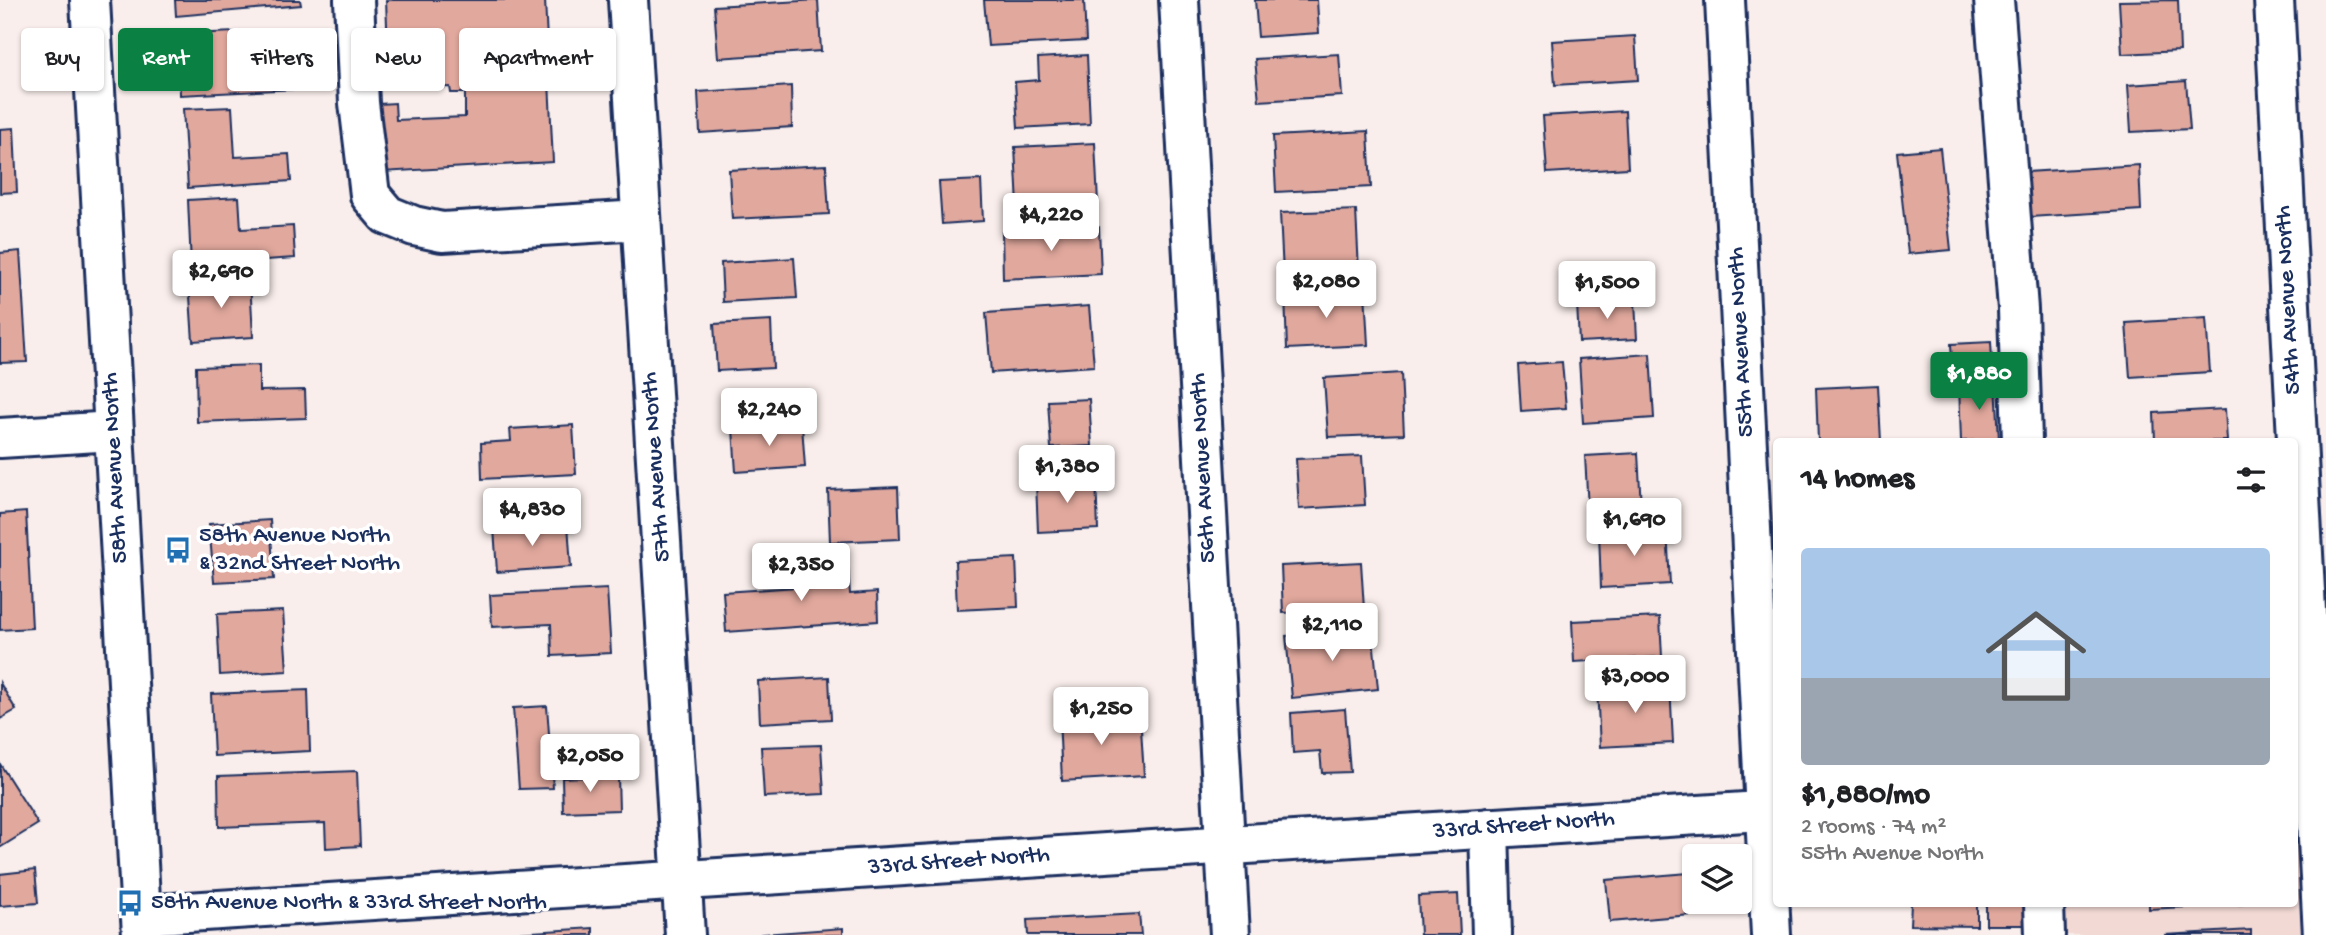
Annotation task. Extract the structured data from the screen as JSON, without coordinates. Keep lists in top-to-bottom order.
{
  "streets": {
    "street": [
      "54th Avenue North",
      "55th Avenue North",
      "57th Avenue North",
      "58th Avenue North",
      "56th Avenue North",
      "33rd Street North"
    ]
  },
  "crossings": [
    ["55th Avenue North", "33rd Street North"],
    ["57th Avenue North", "33rd Street North"],
    ["58th Avenue North", "33rd Street North"],
    ["56th Avenue North", "33rd Street North"]
  ],
  "places": {
    "bus stop": ["58th Avenue North & 32nd Street North", "58th Avenue North & 33rd Street North"]
  },
  "page": {
    "chip": [
      "Buy",
      "Rent",
      "Filters",
      "New",
      "Apartment"
    ],
    "price": [
      "$4,220",
      "$2,690",
      "$2,080",
      "$1,500",
      "$1,880",
      "$2,240",
      "$1,380",
      "$4,830",
      "$1,690",
      "$2,350",
      "$2,110",
      "$3,000",
      "$1,250",
      "$2,050"
    ],
    "heading": "14 homes",
    "list": [
      {
        "name": "$1,880/mo",
        "note": "2 rooms · 74 m² · 55th Avenue North"
      }
    ]
  }
}
